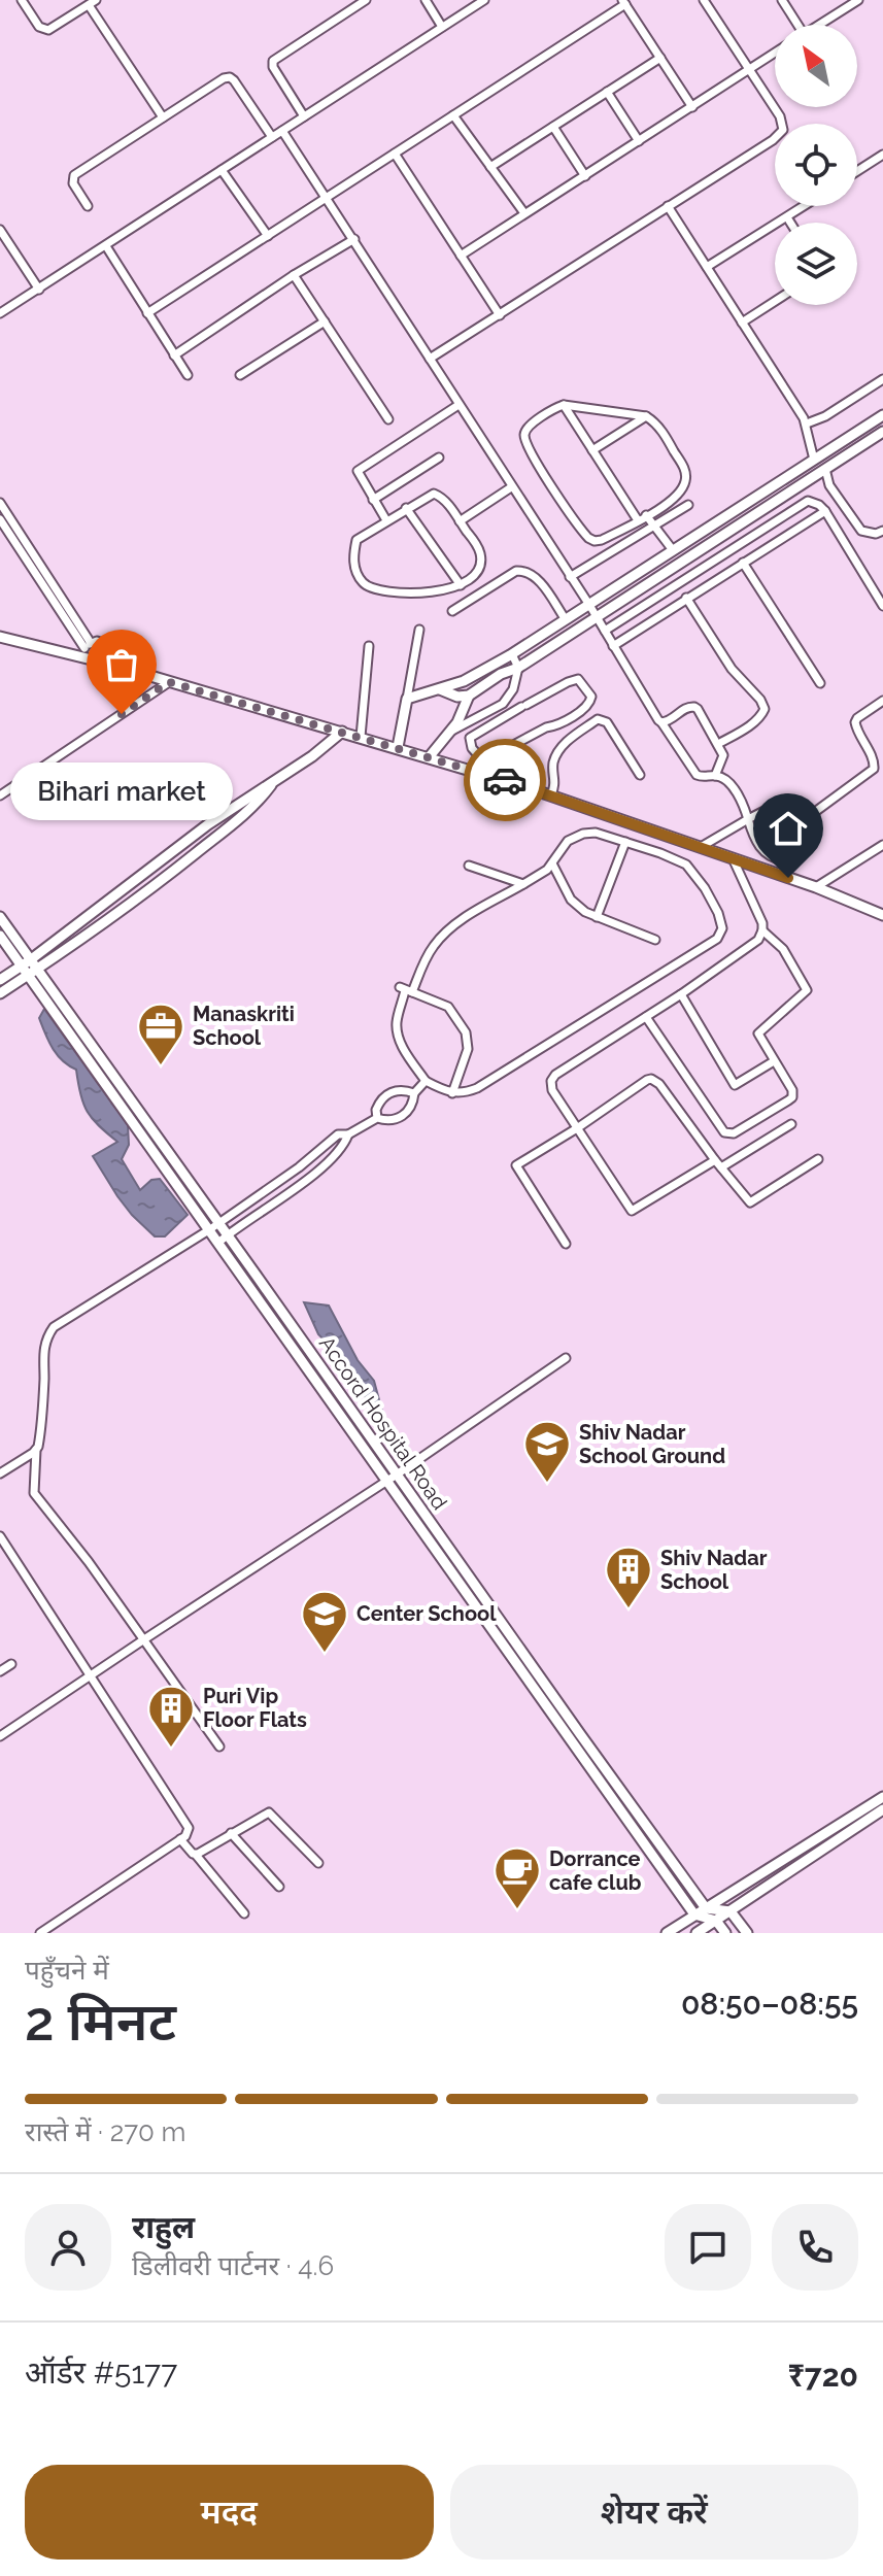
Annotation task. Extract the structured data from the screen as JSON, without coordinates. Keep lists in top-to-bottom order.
{
  "streets": {
    "street": ["Accord Hospital Road"]
  },
  "places": {
    "other": ["Bihari market"],
    "office": ["Manaskriti School"],
    "school or university": ["Shiv Nadar School Ground", "Center School"],
    "building": ["Shiv Nadar School", "Puri Vip Floor Flats"],
    "cafe": ["Dorrance cafe club"]
  },
  "north": "top left",
  "page": {
    "bubble": "Bihari market",
    "heading": ["2 मिनट", "पहुँचने में", "08:50–08:55"],
    "panel": [
      "राहुल",
      "डिलीवरी पार्टनर · 4.6",
      "ऑर्डर #5177",
      "₹720"
    ],
    "bar": "रास्ते में · 270 m",
    "buttons": ["मदद", "शेयर करें"]
  }
}
